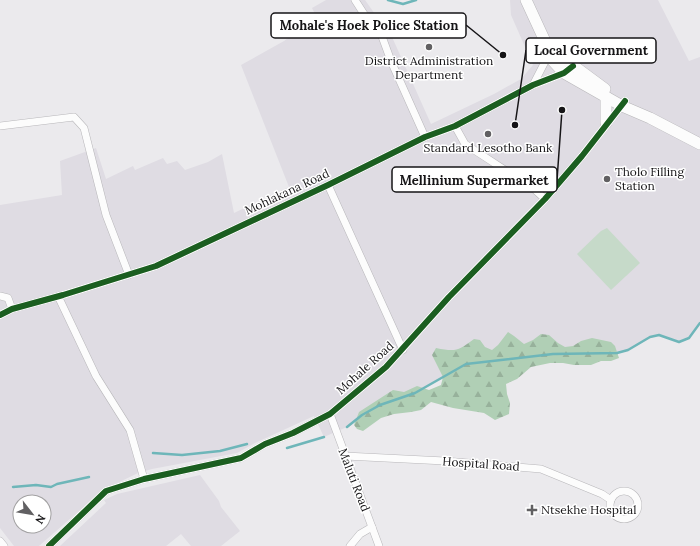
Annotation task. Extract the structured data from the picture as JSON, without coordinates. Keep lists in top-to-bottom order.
{
  "streets": {
    "street": [
      "Mohlakana Road",
      "Mohale Road",
      "Hospital Road",
      "Maluti Road"
    ]
  },
  "crossings": [
    ["Mohale Road", "Maluti Road"],
    ["Hospital Road", "Maluti Road"]
  ],
  "places": {
    "other": [
      "District Administration Department",
      "Mohale's Hoek Police Station",
      "Mellinium Supermarket",
      "Local Government",
      "Standard Lesotho Bank",
      "Tholo Filling Station"
    ],
    "health": ["Ntsekhe Hospital"]
  },
  "north": "bottom right"
}
